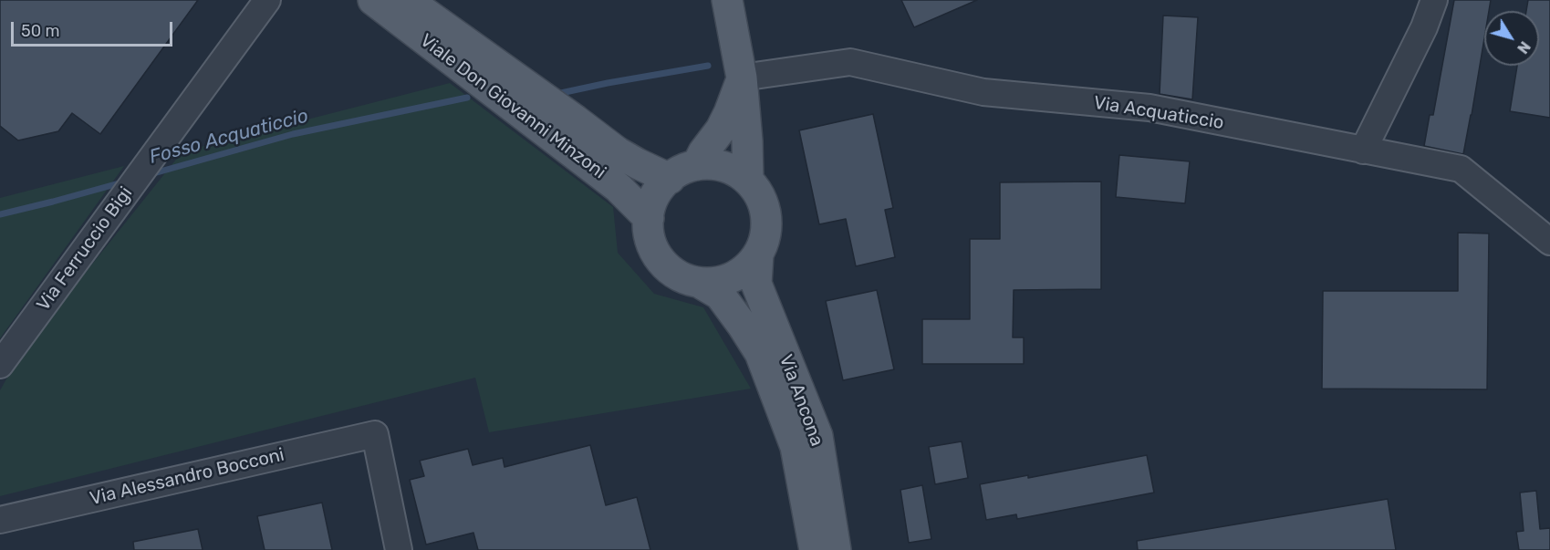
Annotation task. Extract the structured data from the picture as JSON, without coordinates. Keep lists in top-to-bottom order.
{
  "streets": {
    "main road": ["Viale Don Giovanni Minzoni", "Via Ancona"],
    "street": ["Via Acquaticcio", "Via Ferruccio Bigi", "Via Alessandro Bocconi"]
  },
  "crossings": [
    ["Viale Don Giovanni Minzoni", "Via Ancona"]
  ],
  "water": ["Fosso Acquaticcio"],
  "scale_bar": "50 m",
  "north": "bottom right"
}
